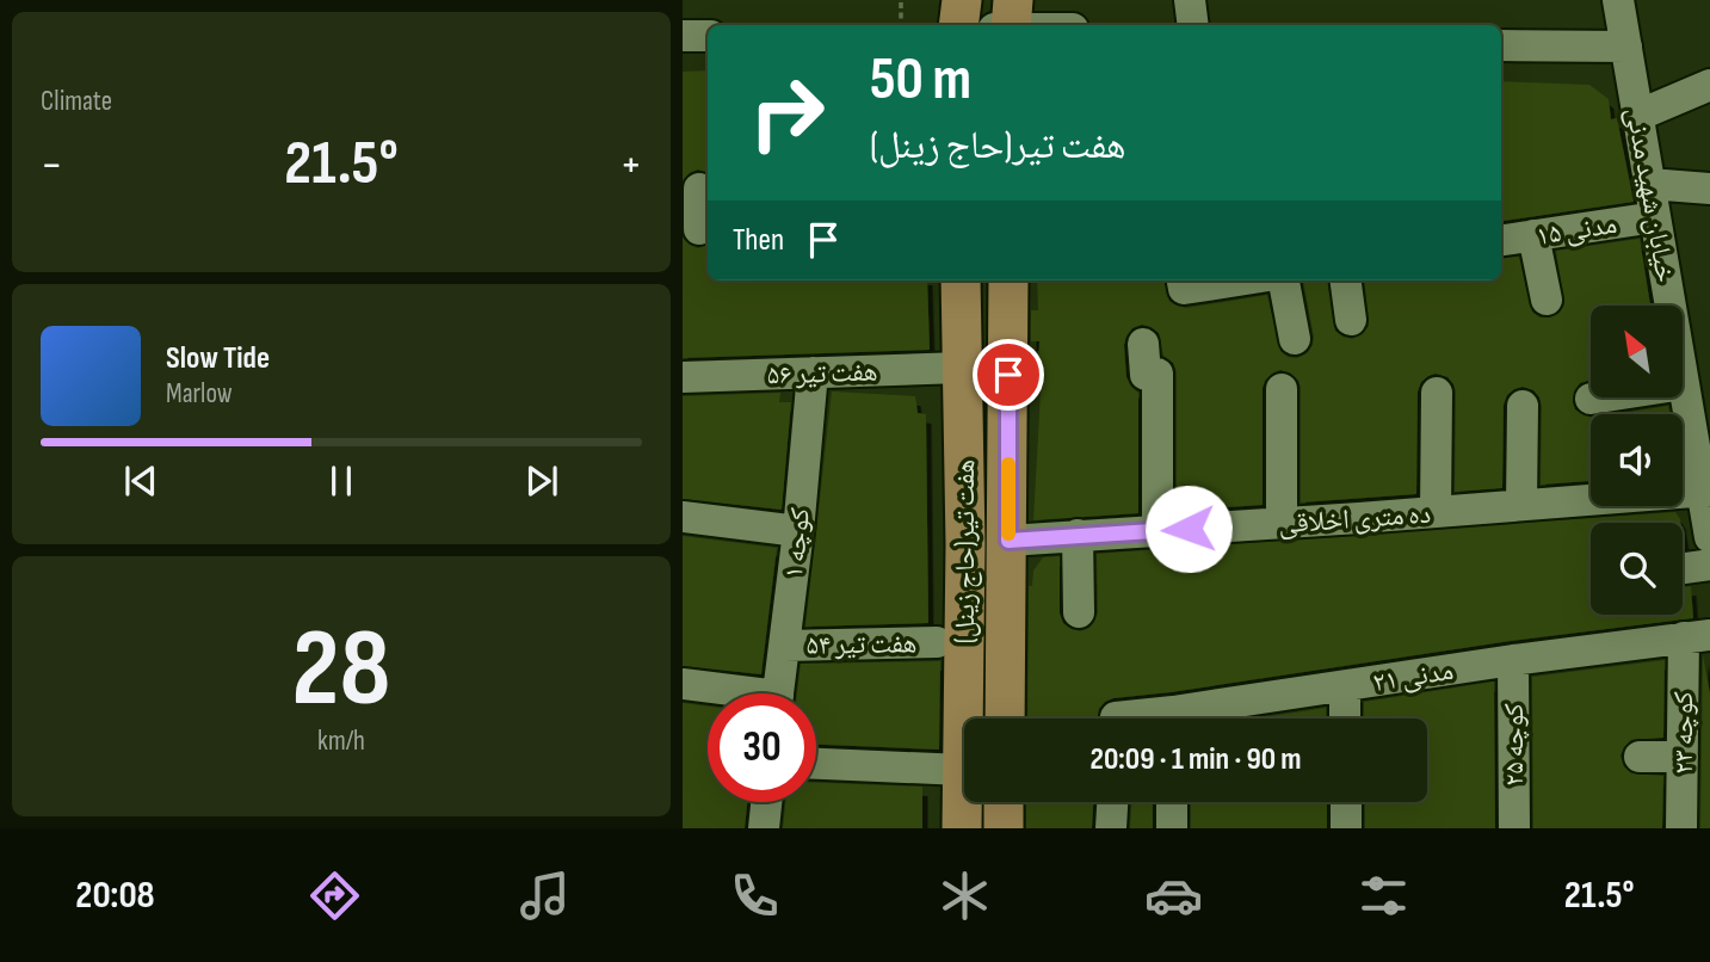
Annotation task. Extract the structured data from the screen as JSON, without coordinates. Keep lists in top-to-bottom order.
{
  "streets": {
    "main road": ["هفت تیر(حاج زینل)"],
    "street": [
      "خیابان شهید مدنی",
      "مدنی ۱۵",
      "هفت تیر ۵۶",
      "ده متری اخلاقی",
      "کوچه ۱",
      "هفت تیر ۵۴",
      "مدنی ۲۱",
      "کوچه ۲۳",
      "کوچه ۲۵"
    ]
  },
  "crossings": [
    ["خیابان شهید مدنی", "مدنی ۱۵"],
    ["خیابان شهید مدنی", "ده متری اخلاقی"],
    ["هفت تیر ۵۶", "کوچه ۱"],
    ["هفت تیر ۵۶", "هفت تیر(حاج زینل)"],
    ["ده متری اخلاقی", "هفت تیر(حاج زینل)"],
    ["کوچه ۱", "هفت تیر ۵۴"],
    ["مدنی ۲۱", "کوچه ۲۳"],
    ["مدنی ۲۱", "کوچه ۲۵"]
  ],
  "north": "top left",
  "page": {
    "tile": [
      "Climate",
      ["28", "km/h"]
    ],
    "turn": ["50 m", "هفت تیر(حاج زینل)"],
    "heat": ["−", "21.5°", "+"],
    "then": "Then",
    "song": ["Slow Tide", "Marlow"],
    "limit": "30",
    "trip": "20:09 · 1 min · 90 m",
    "tabs": ["20:08", "21.5°"]
  }
}
